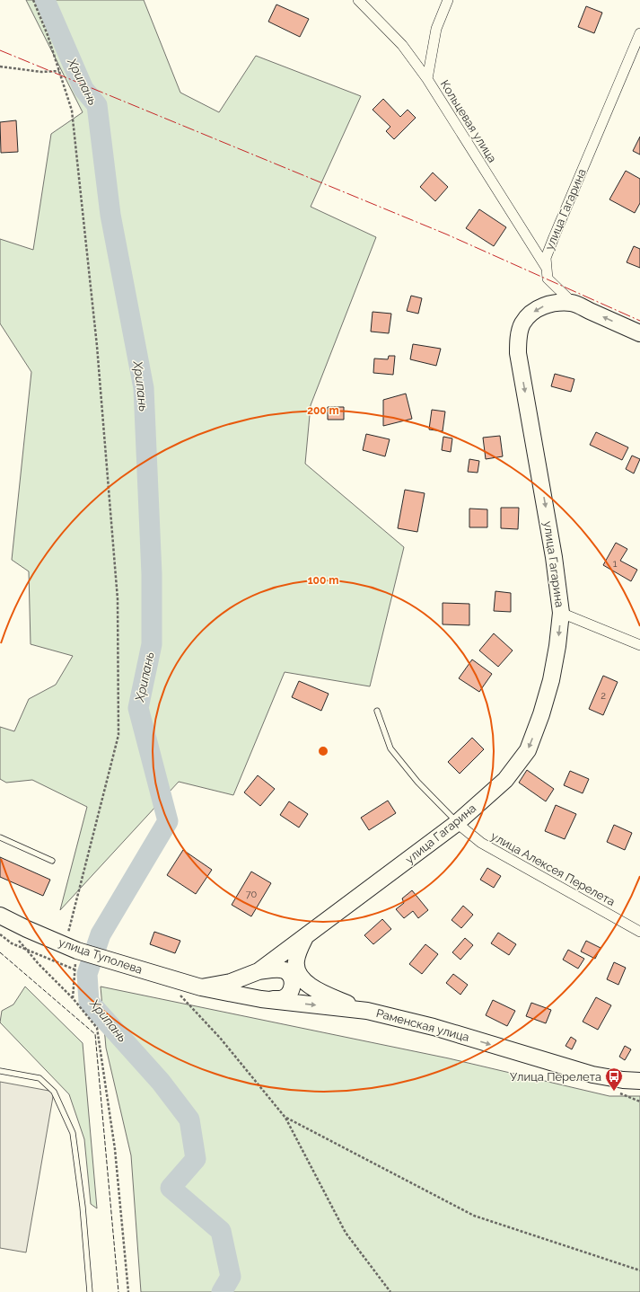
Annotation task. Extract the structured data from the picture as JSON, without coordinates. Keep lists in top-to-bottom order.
{
  "streets": {
    "main road": ["улица Гагарина", "улица Туполева", "Раменская улица"],
    "street": ["Кольцевая улица", "улица Алексея Перелета"]
  },
  "crossings": [
    ["Кольцевая улица", "улица Гагарина"],
    ["улица Гагарина", "улица Алексея Перелета"],
    ["улица Гагарина", "улица Туполева"],
    ["улица Гагарина", "Раменская улица"],
    ["улица Туполева", "Раменская улица"]
  ],
  "one_way": ["улица Гагарина", "Раменская улица"],
  "water": ["Хрипань"],
  "places": {
    "bus stop": ["Улица Перелета"]
  },
  "house_numbers": ["1", "2", "70"],
  "rings": ["200 m", "100 m"]
}
